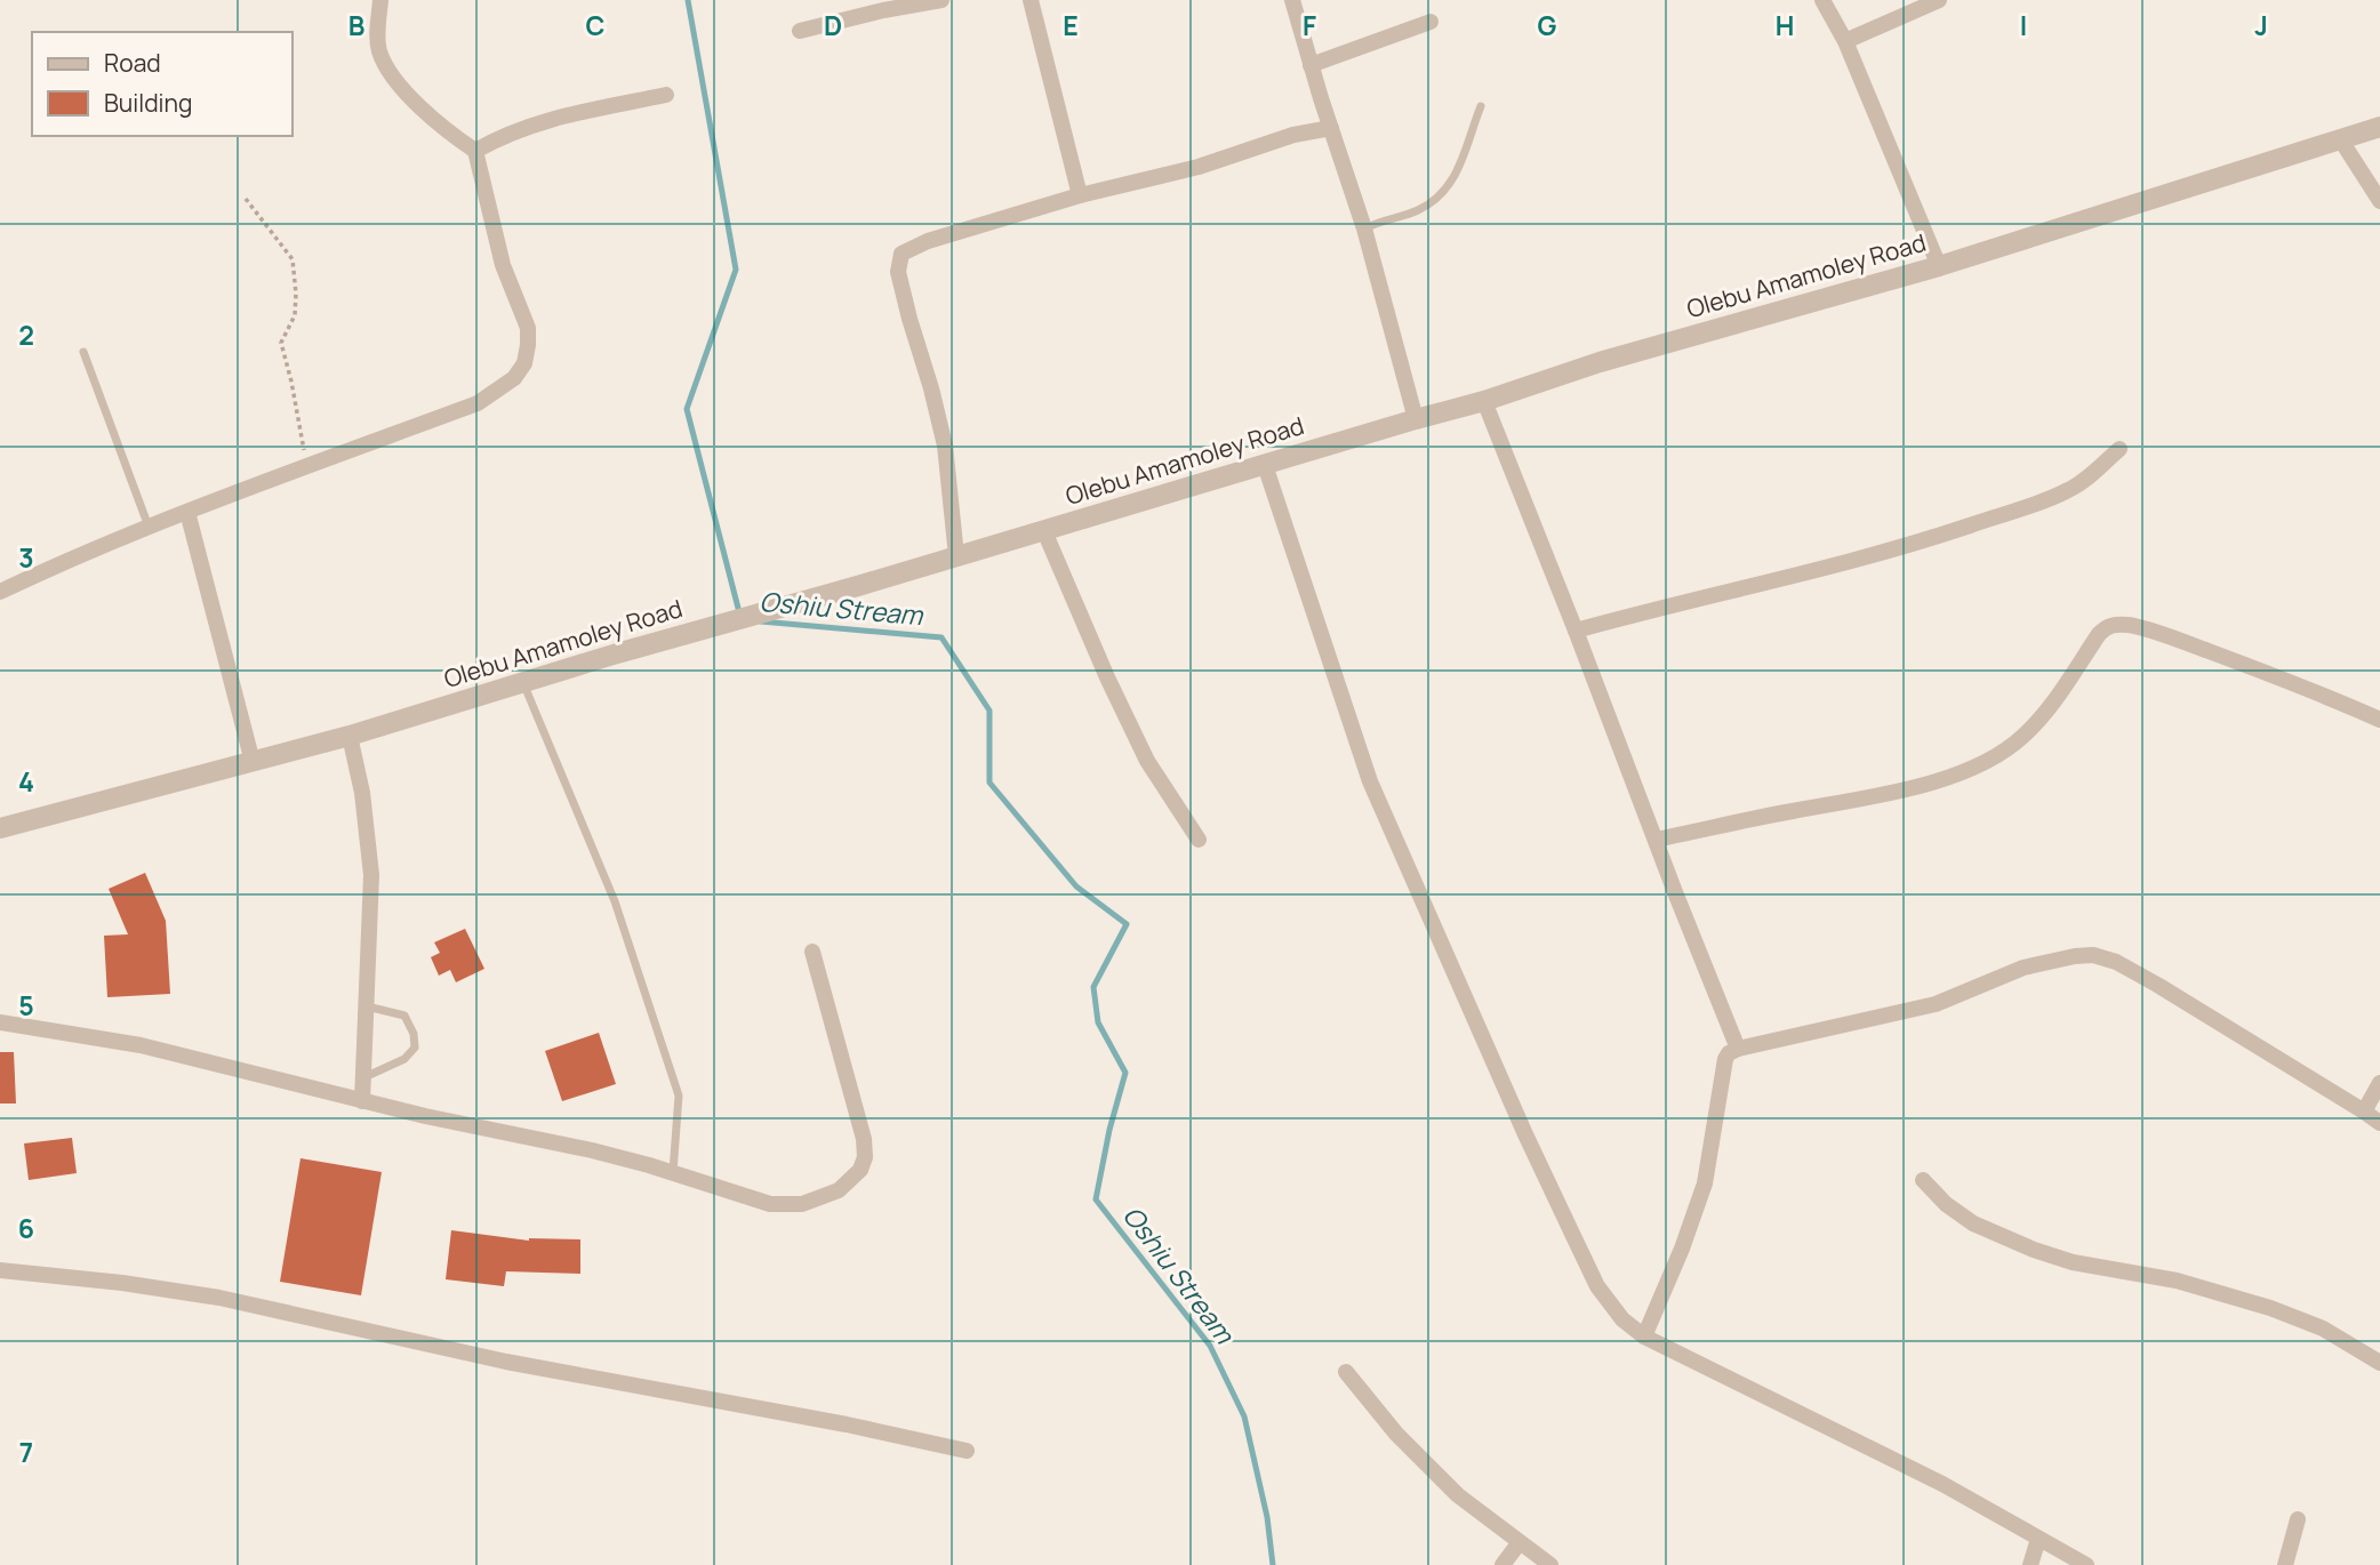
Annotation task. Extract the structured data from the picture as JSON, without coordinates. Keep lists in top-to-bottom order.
{
  "streets": {
    "street": ["Olebu Amamoley Road"]
  },
  "water": ["Oshiu Stream"],
  "legend": ["Road", "Building"],
  "grid": {
    "columns": [
      "B",
      "C",
      "D",
      "E",
      "F",
      "G",
      "H",
      "I",
      "J"
    ],
    "rows": [
      "2",
      "3",
      "4",
      "5",
      "6",
      "7"
    ]
  }
}
